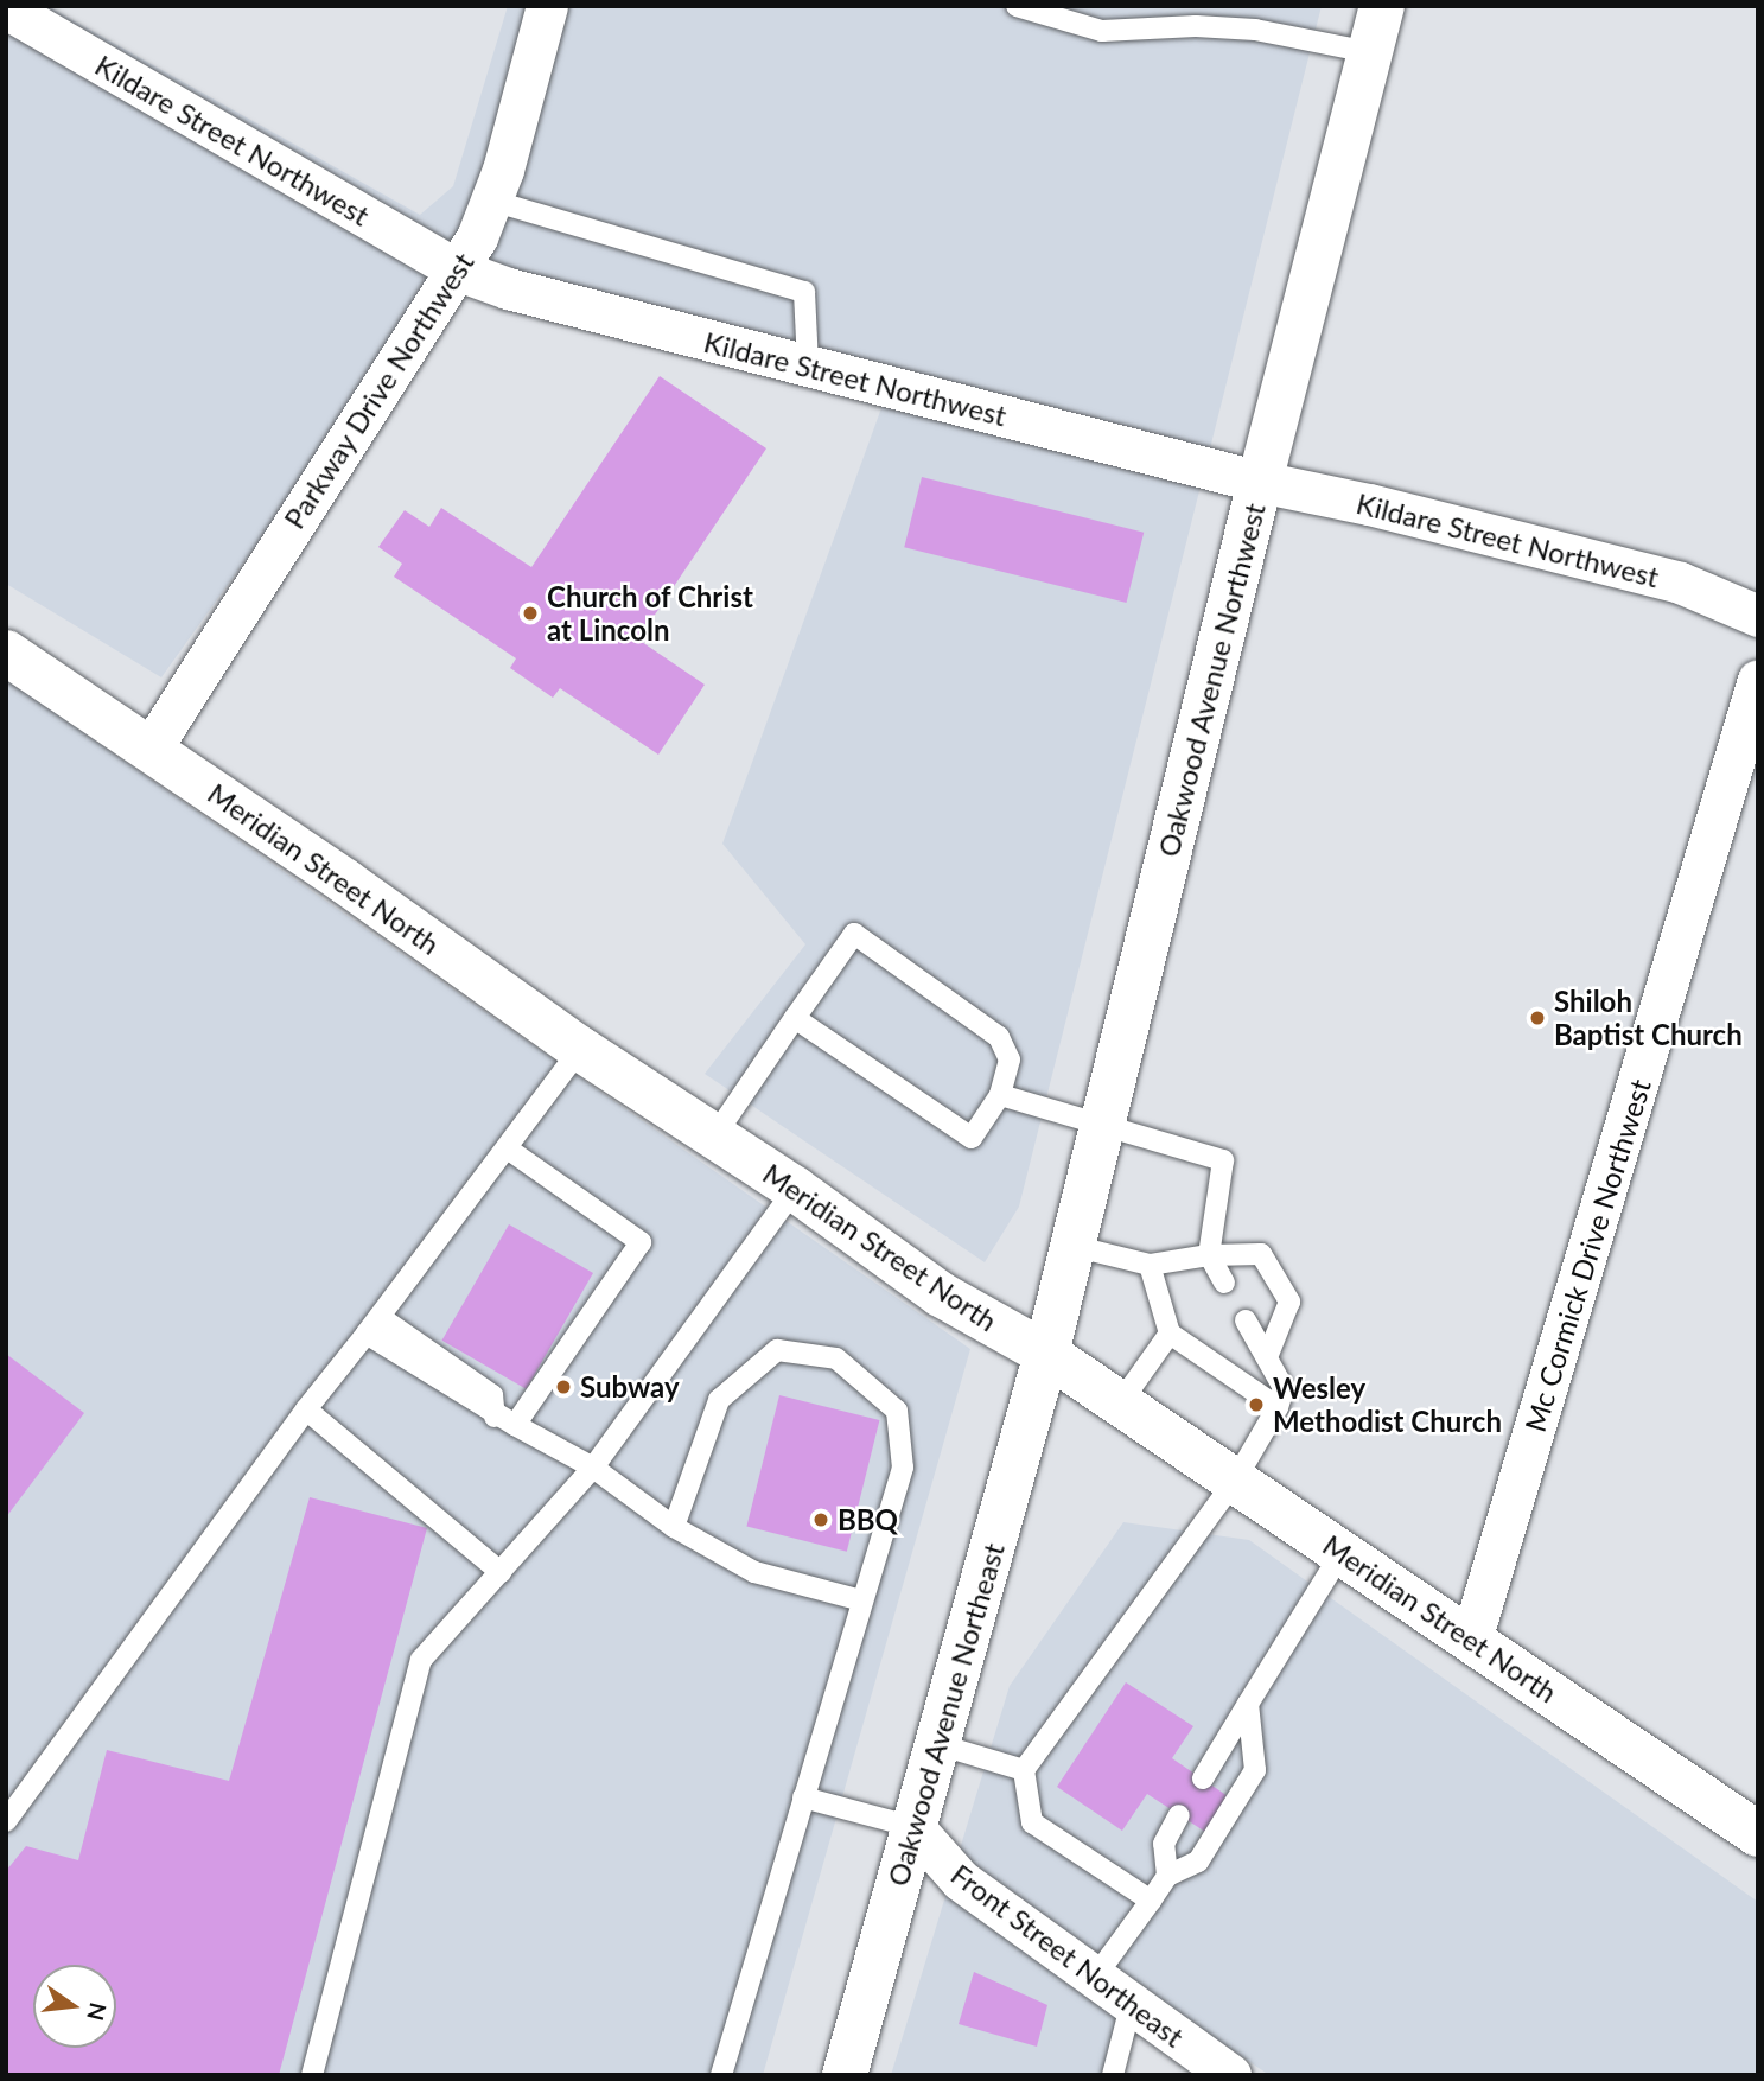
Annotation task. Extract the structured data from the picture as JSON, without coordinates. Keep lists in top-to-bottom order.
{
  "streets": {
    "street": [
      "Kildare Street Northwest",
      "Parkway Drive Northwest",
      "Oakwood Avenue Northwest",
      "Meridian Street North",
      "Mc Cormick Drive Northwest",
      "Oakwood Avenue Northeast",
      "Front Street Northeast"
    ]
  },
  "crossings": [
    ["Kildare Street Northwest", "Parkway Drive Northwest"],
    ["Kildare Street Northwest", "Oakwood Avenue Northwest"],
    ["Parkway Drive Northwest", "Meridian Street North"],
    ["Oakwood Avenue Northwest", "Meridian Street North"],
    ["Oakwood Avenue Northwest", "Oakwood Avenue Northeast"],
    ["Meridian Street North", "Mc Cormick Drive Northwest"],
    ["Meridian Street North", "Oakwood Avenue Northeast"],
    ["Oakwood Avenue Northeast", "Front Street Northeast"]
  ],
  "places": [
    "Church of Christ at Lincoln",
    "Shiloh Baptist Church",
    "Subway",
    "Wesley Methodist Church",
    "BBQ"
  ],
  "north": "right"
}
